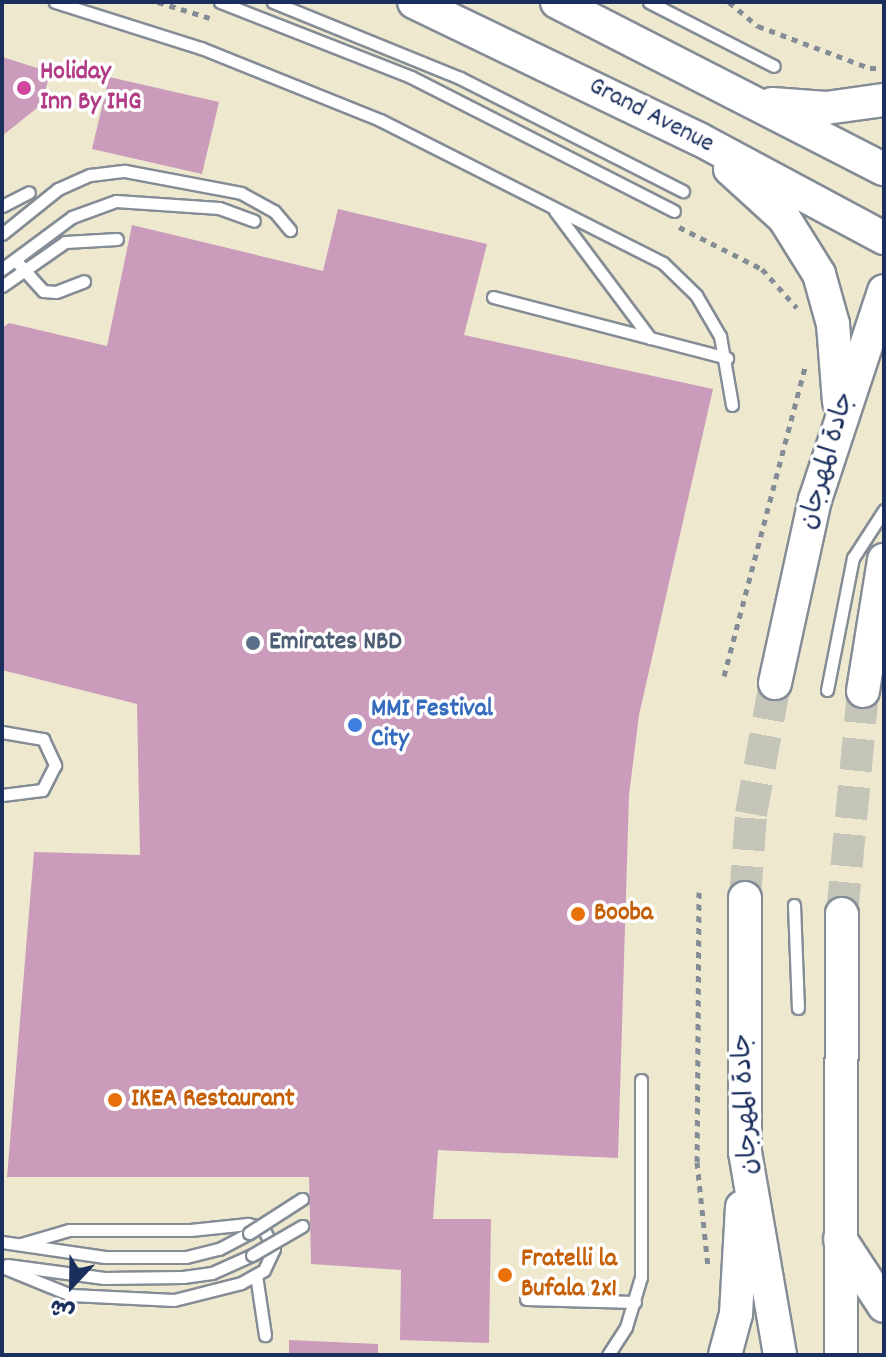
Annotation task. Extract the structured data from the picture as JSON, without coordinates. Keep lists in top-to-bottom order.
{
  "streets": {
    "main road": ["Grand Avenue", "جادة المهرجان"]
  },
  "places": [
    "Holiday Inn By IHG",
    "Emirates NBD",
    "MMI Festival City",
    "Booba",
    "IKEA Restaurant",
    "Fratelli la Bufala 2x1"
  ],
  "north": "bottom"
}
